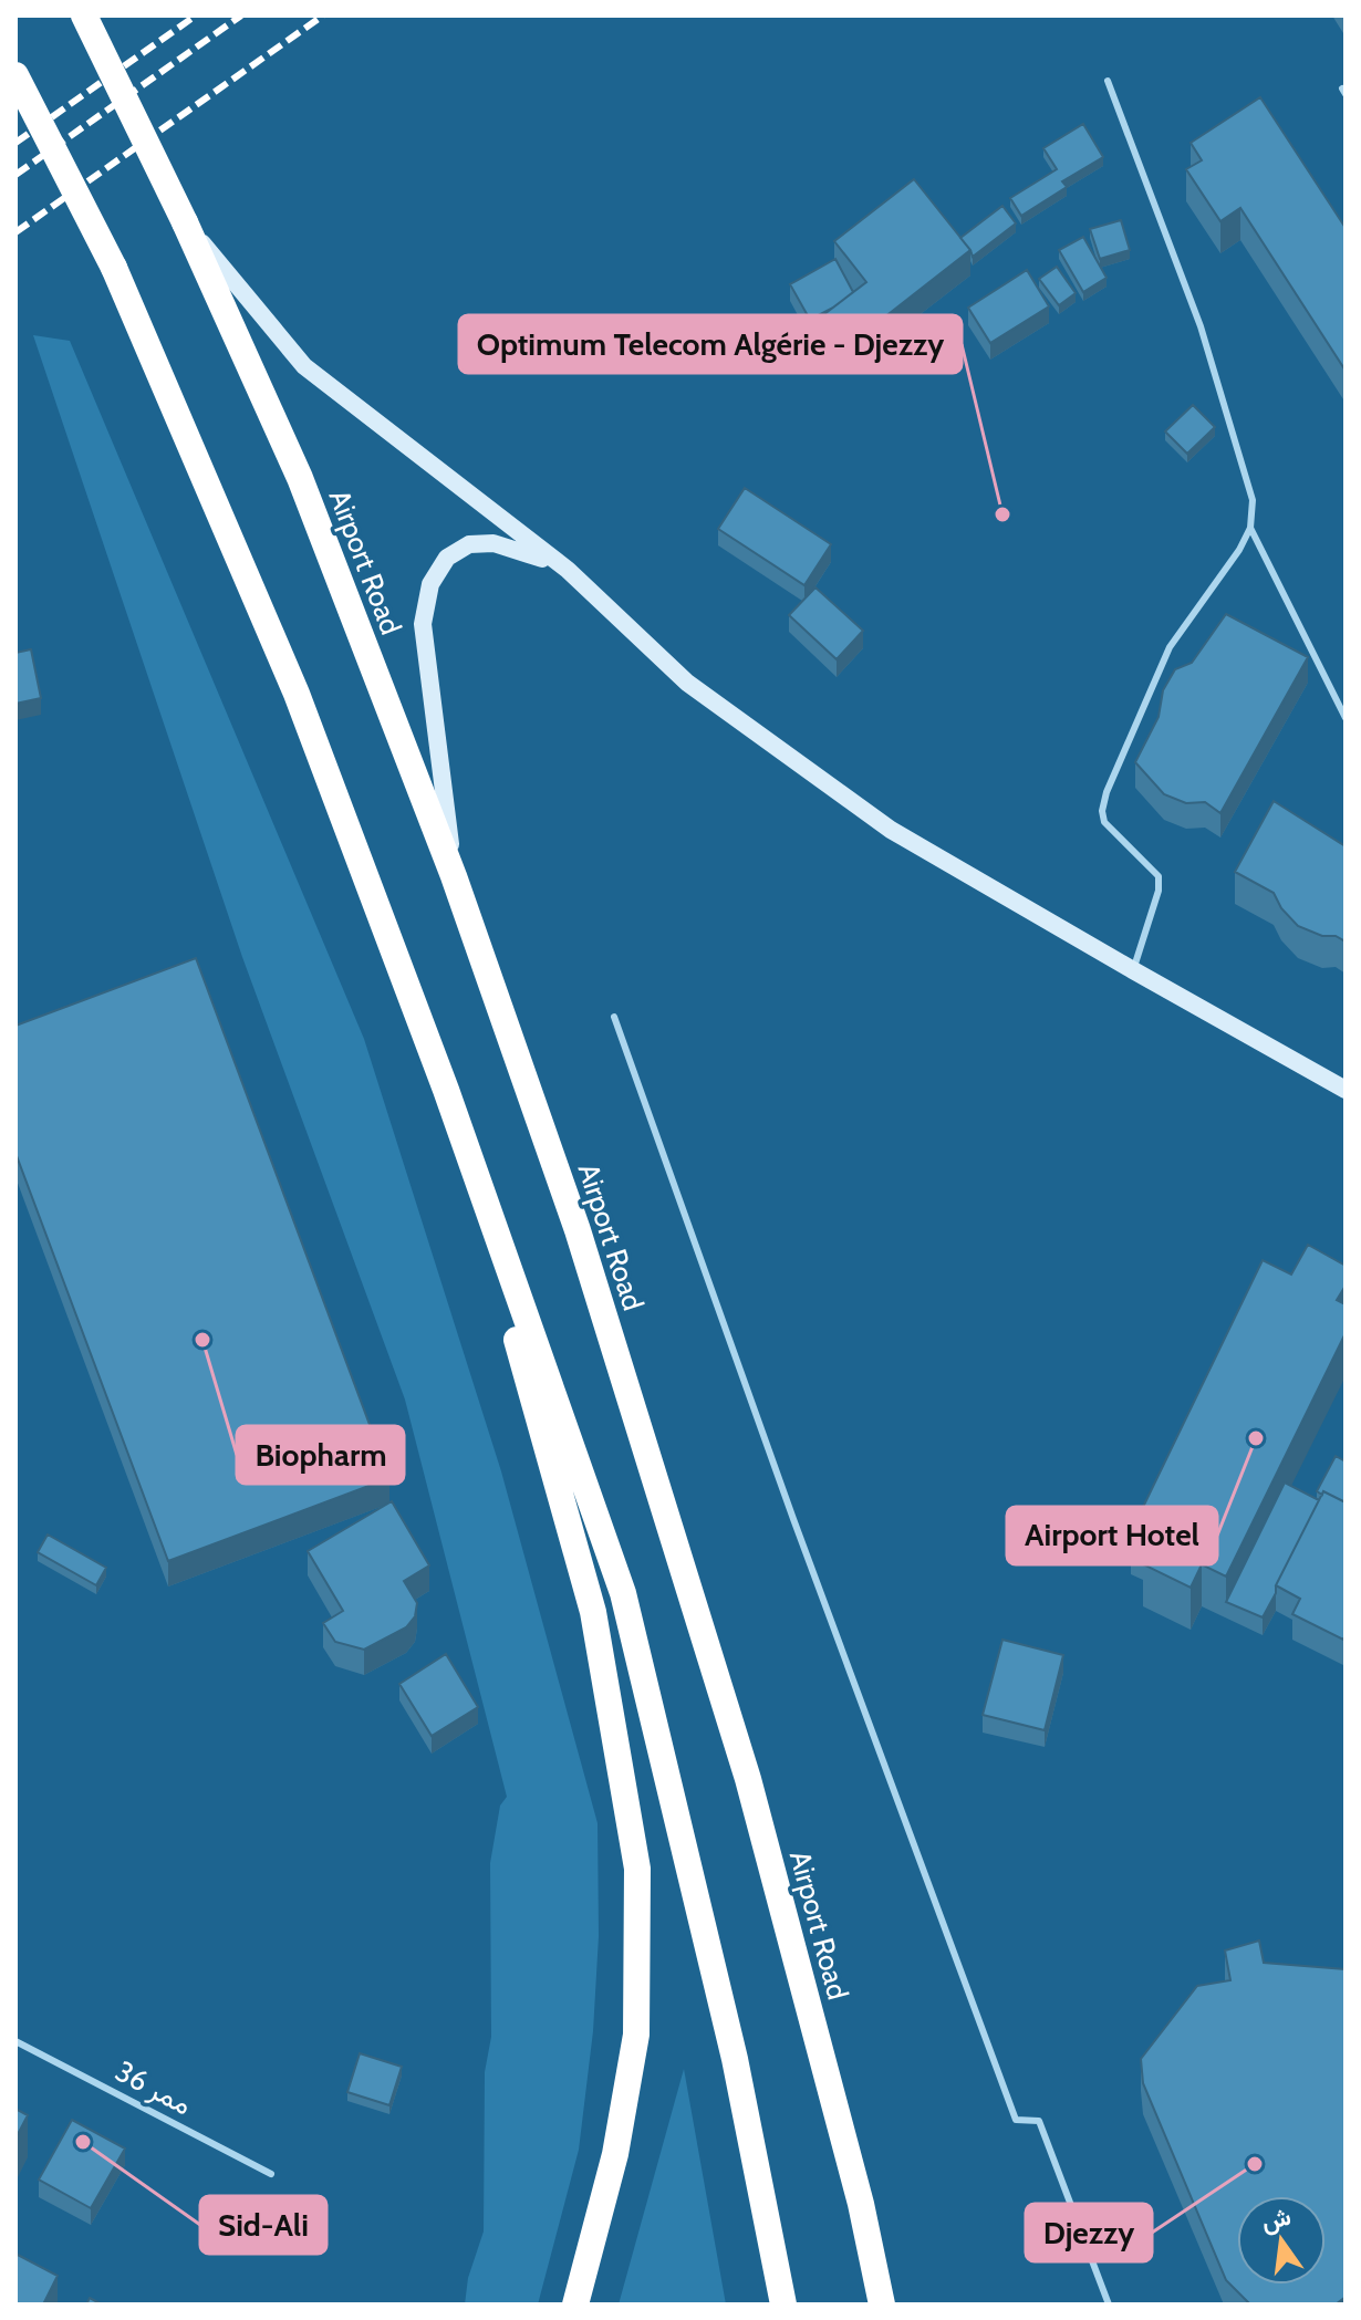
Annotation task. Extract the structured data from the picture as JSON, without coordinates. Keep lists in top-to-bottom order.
{
  "streets": {
    "highway": ["Airport Road"],
    "lane": ["ممر 36"]
  },
  "places": [
    "Optimum Telecom Algérie - Djezzy",
    "Biopharm",
    "Airport Hotel",
    "Sid-Ali",
    "Djezzy"
  ],
  "north": "top"
}
